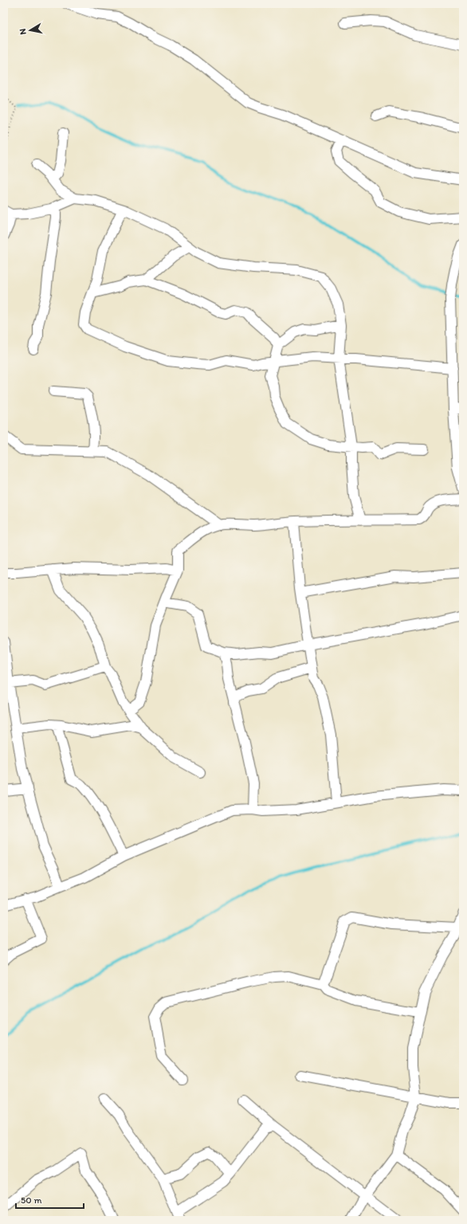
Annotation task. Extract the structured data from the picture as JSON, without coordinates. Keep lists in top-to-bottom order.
{
  "scale_bar": "50 m",
  "north": "left"
}
